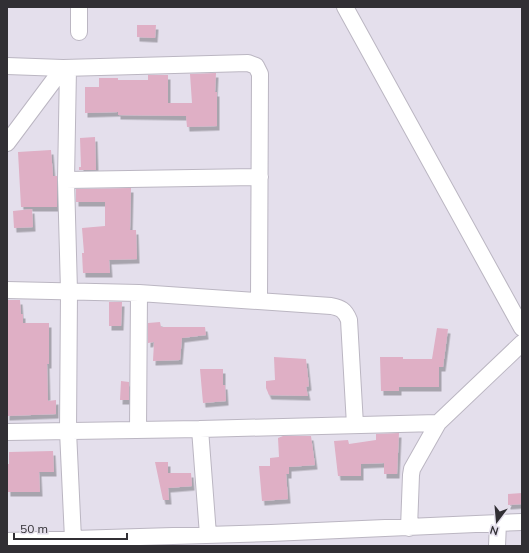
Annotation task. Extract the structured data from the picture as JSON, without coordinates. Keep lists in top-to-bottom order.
{
  "scale_bar": "50 m",
  "north": "bottom"
}
